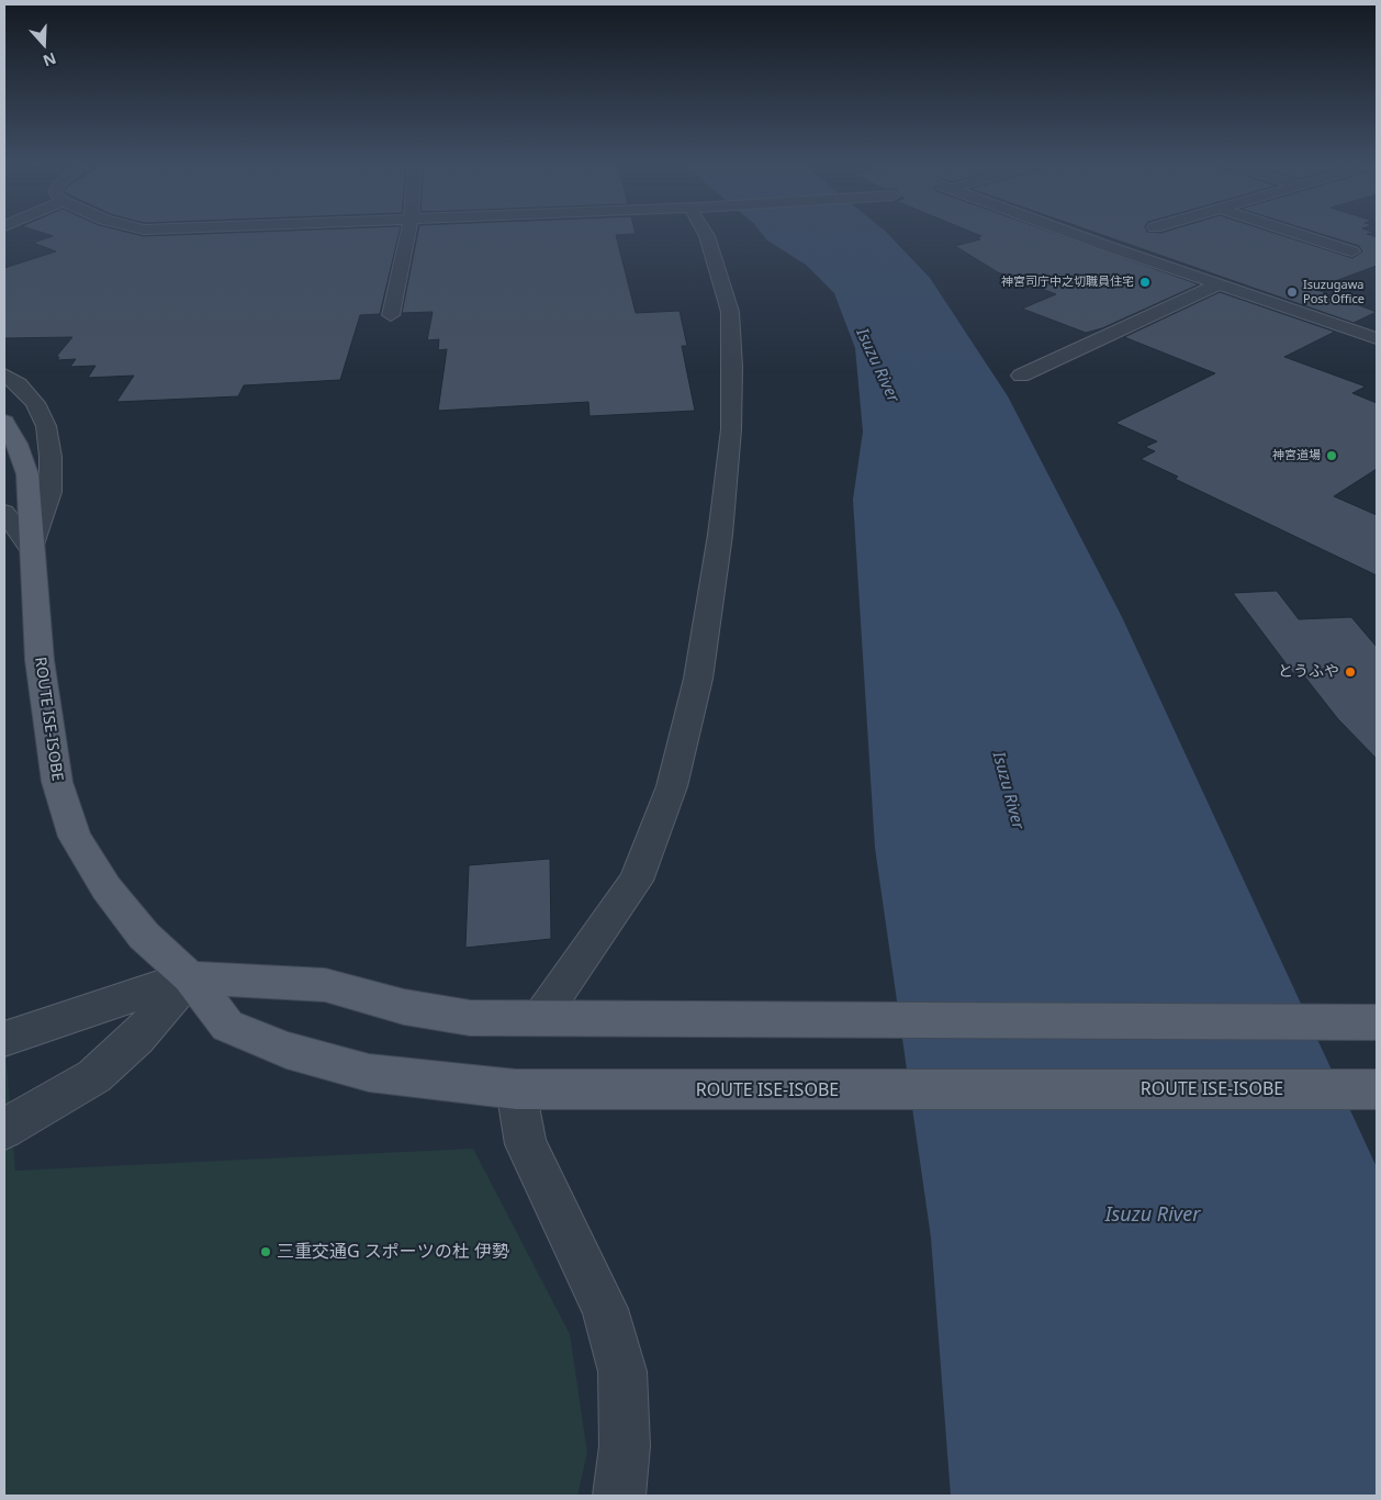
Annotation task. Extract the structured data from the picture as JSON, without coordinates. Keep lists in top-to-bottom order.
{
  "streets": {
    "main road": ["ROUTE ISE-ISOBE"]
  },
  "water": ["Isuzu River"],
  "places": [
    "神宮司庁中之切職員住宅",
    "Isuzugawa Post Office",
    "神宮道場",
    "とうふや",
    "三重交通G スポーツの杜 伊勢"
  ],
  "north": "bottom"
}
